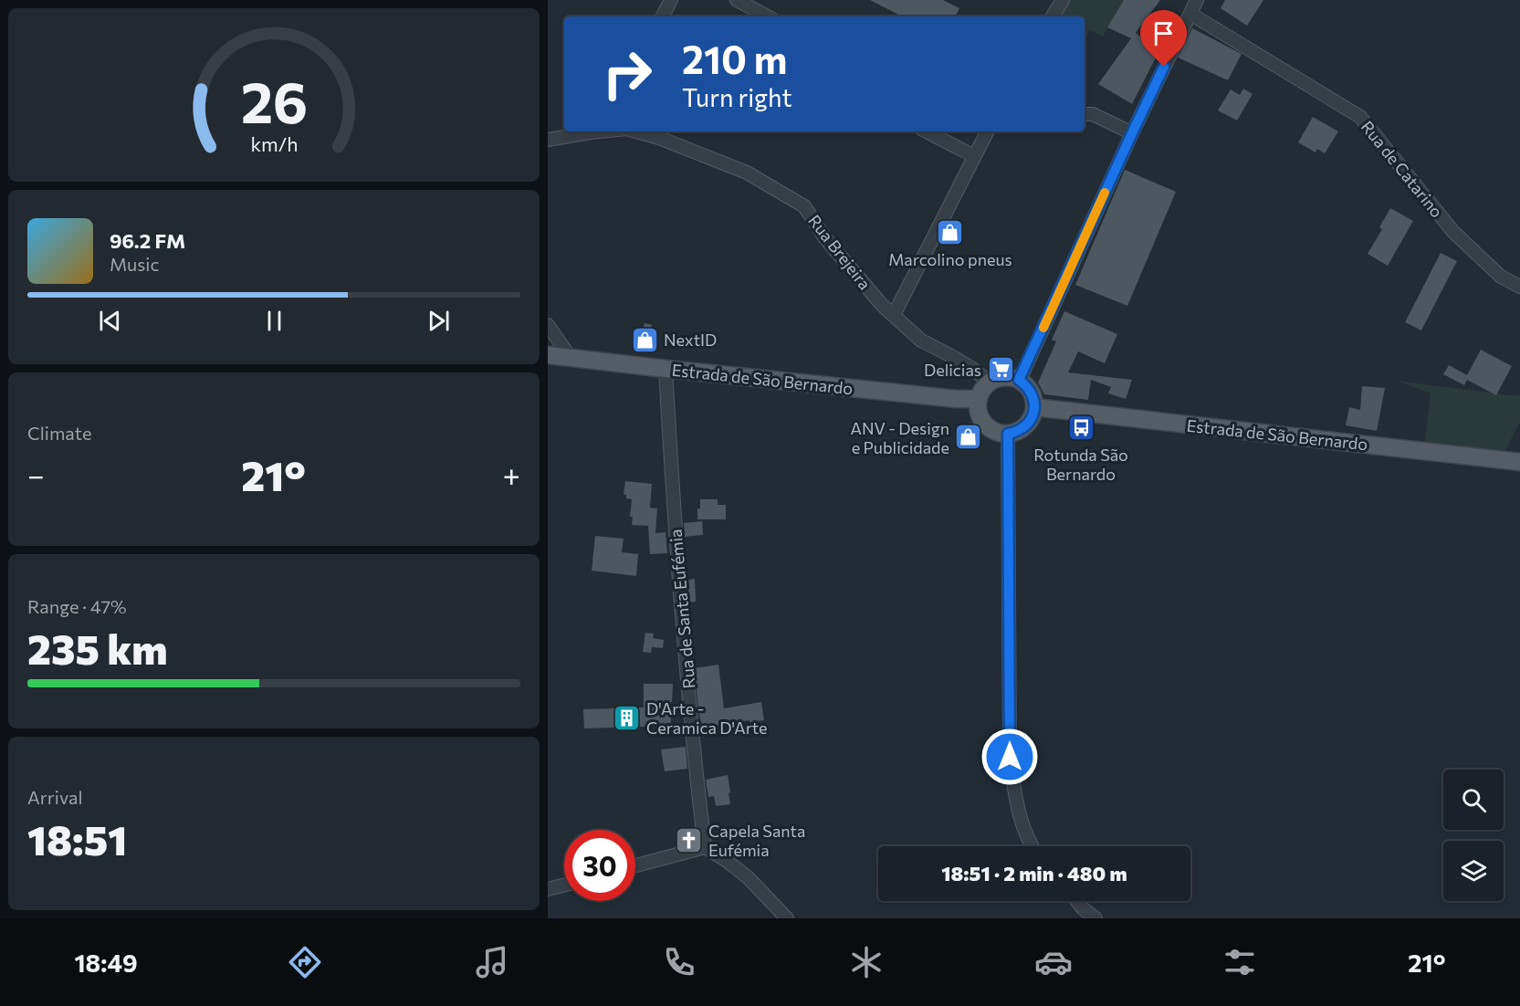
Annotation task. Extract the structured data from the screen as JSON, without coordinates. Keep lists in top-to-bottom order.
{
  "streets": {
    "main road": ["Estrada de São Bernardo"],
    "street": ["Rua de Catarino", "Rua Brejeira", "Rua de Santa Eufémia"]
  },
  "crossings": [
    ["Rua Brejeira", "Estrada de São Bernardo"],
    ["Estrada de São Bernardo", "Rua de Santa Eufémia"]
  ],
  "places": {
    "shop": ["Marcolino pneus", "NextID", "ANV - Design e Publicidade"],
    "supermarket": ["Delicias"],
    "bus stop": ["Rotunda São Bernardo"],
    "building": ["D'Arte - Ceramica D'Arte"],
    "church": ["Capela Santa Eufémia"]
  },
  "page": {
    "turn": ["210 m", "Turn right"],
    "song": ["96.2 FM", "Music"],
    "tile": [
      "Climate",
      ["Range · 47%", "235 km"],
      ["Arrival", "18:51"]
    ],
    "heat": ["−", "21°", "+"],
    "limit": "30",
    "trip": "18:51 · 2 min · 480 m",
    "tabs": ["18:49", "21°"],
    "gauge": ["26", "km/h"]
  }
}
